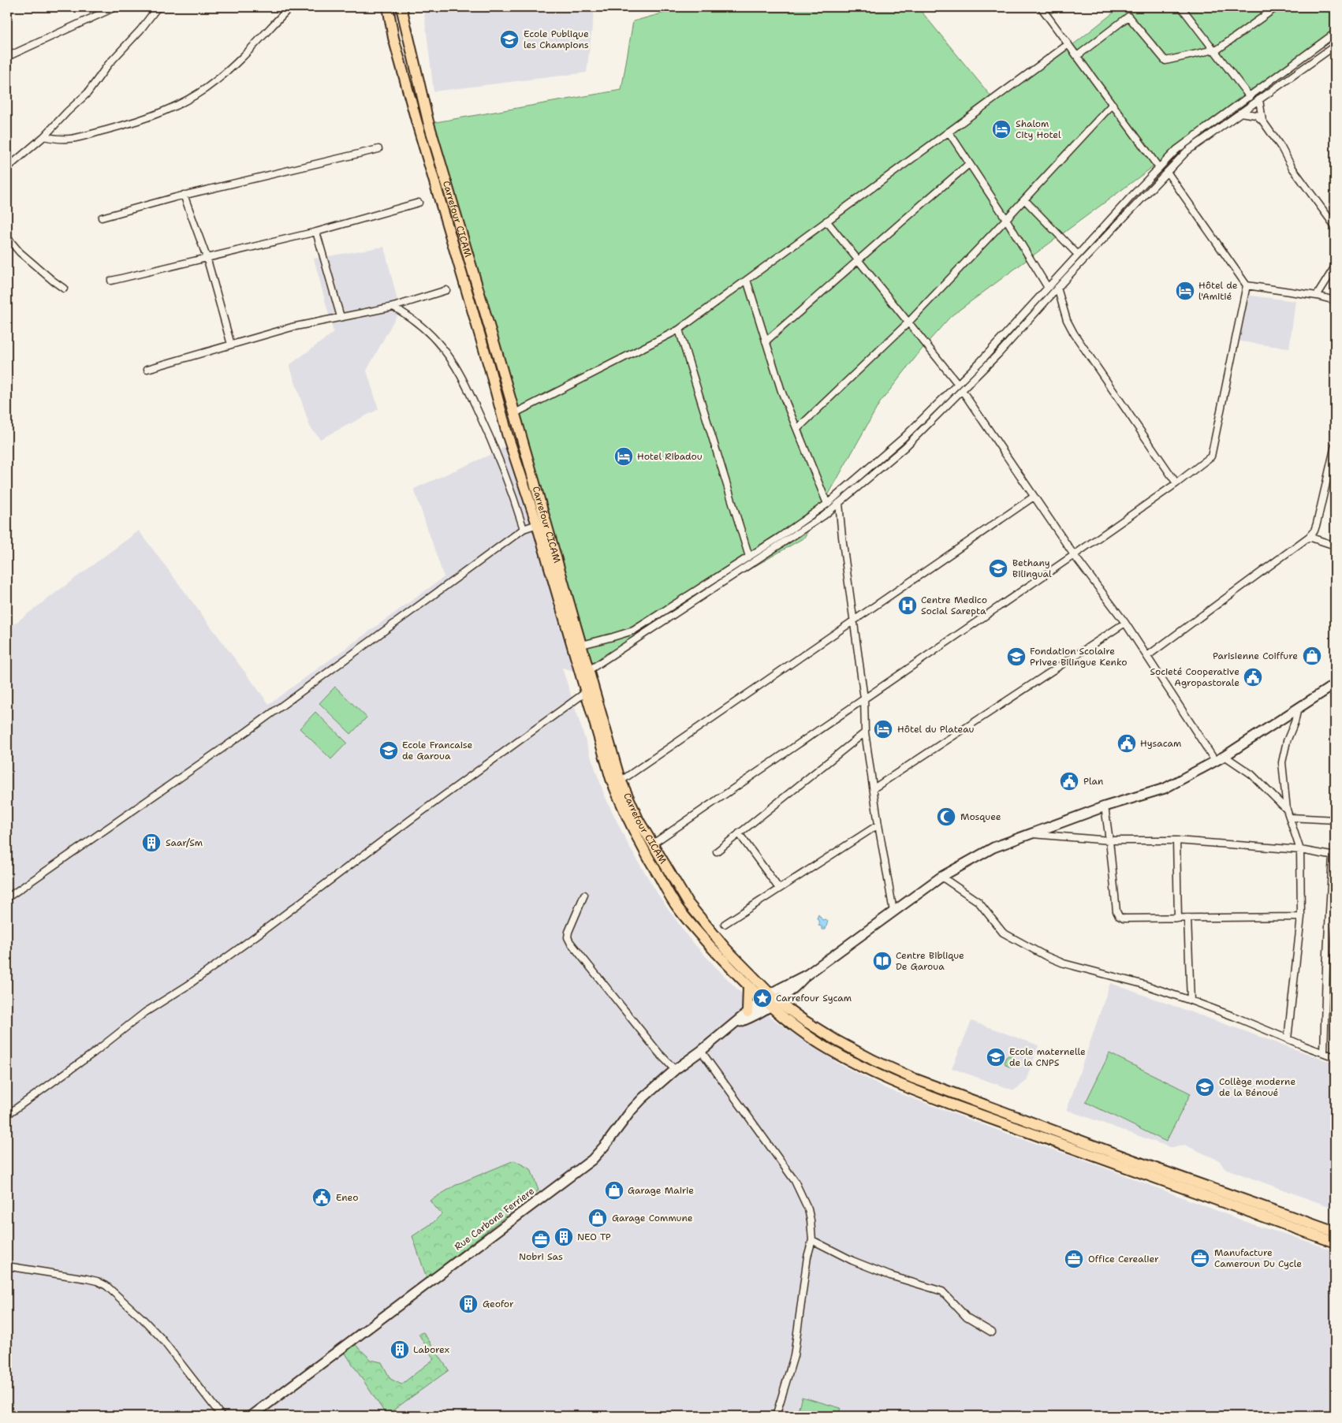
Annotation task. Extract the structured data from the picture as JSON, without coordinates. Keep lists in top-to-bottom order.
{
  "streets": {
    "main road": ["Carrefour CICAM"],
    "street": ["Rue Carbone Ferriere"]
  },
  "crossings": [
    ["Carrefour CICAM", "Rue Carbone Ferriere"]
  ],
  "places": {
    "school or university": [
      "Ecole Publique les Champions",
      "Bethany Bilingual",
      "Fondation Scolaire Privee Bilingue Kenko",
      "Ecole Francaise de Garoua",
      "Ecole maternelle de la CNPS",
      "Collège moderne de la Bénoué"
    ],
    "hotel": [
      "Shalom City Hotel",
      "Hôtel de l'Amitié",
      "Hotel Ribadou",
      "Hôtel du Plateau"
    ],
    "hospital": ["Centre Medico Social Sarepta"],
    "shop": ["Parisienne Coiffure", "Garage Mairie", "Garage Commune"],
    "public building": [
      "Societé Cooperative Agropastorale",
      "Hysacam",
      "Plan",
      "Eneo"
    ],
    "mosque": ["Mosquee"],
    "building": [
      "Saar/Sm",
      "NEO TP",
      "Geofor",
      "Laborex"
    ],
    "library": ["Centre Biblique De Garoua"],
    "place": ["Carrefour Sycam"],
    "office": ["Nobri Sas", "Manufacture Cameroun Du Cycle", "Office Cerealier"]
  }
}
